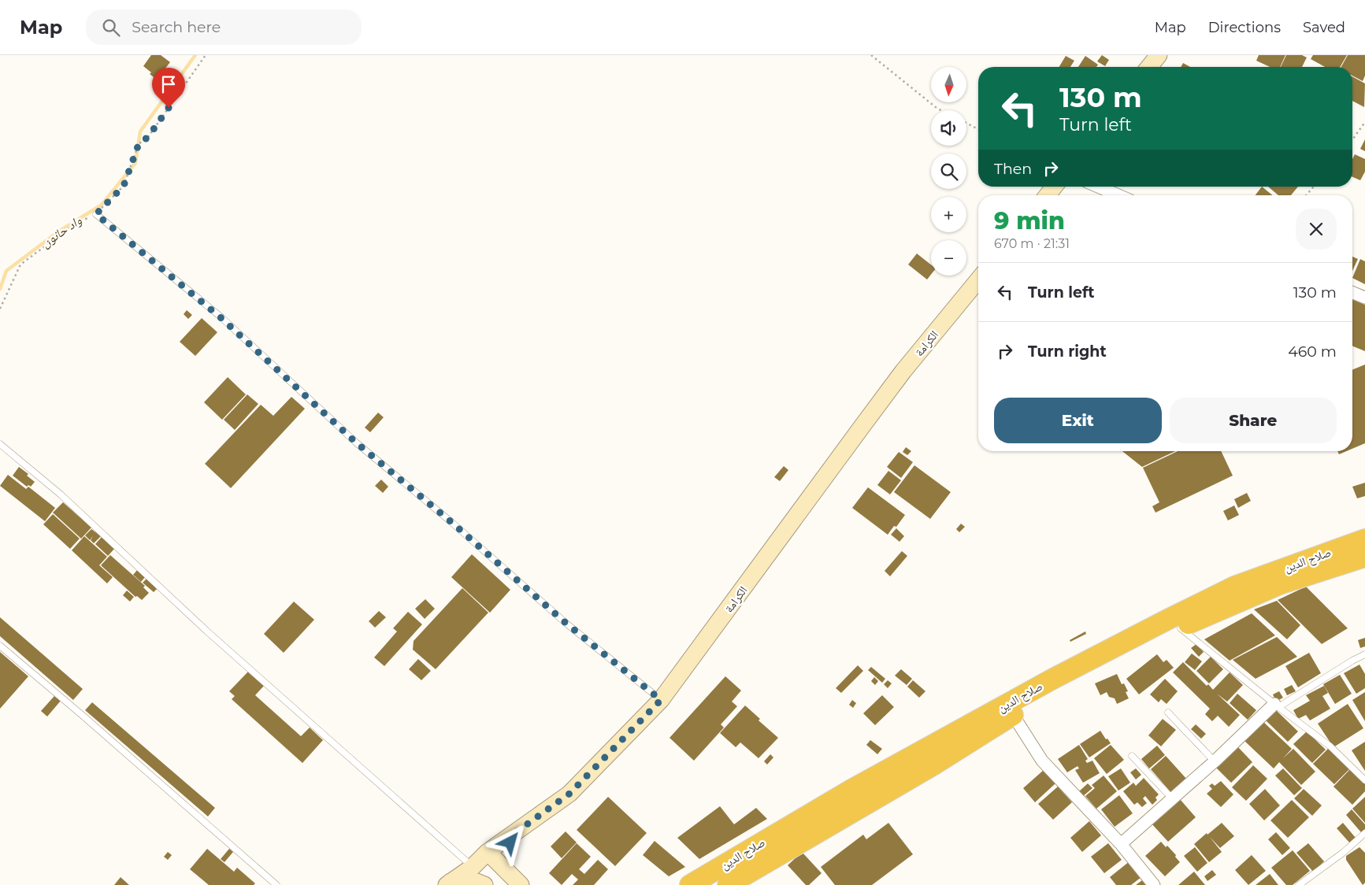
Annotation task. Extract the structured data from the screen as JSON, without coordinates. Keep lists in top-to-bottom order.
{
  "streets": {
    "highway": ["صلاح الدين"],
    "main road": ["الكرامة"]
  },
  "water": ["واد حانون"],
  "north": "bottom",
  "page": {
    "header": "Map",
    "search": "Search here",
    "nav": ["Map", "Directions", "Saved"],
    "map_buttons": ["+", "−"],
    "turn": ["130 m", "Turn left"],
    "then": "Then",
    "heading": ["9 min", "670 m · 21:31"],
    "list": [
      {
        "name": "Turn left",
        "value": "130 m"
      },
      {
        "name": "Turn right",
        "value": "460 m"
      }
    ],
    "buttons": ["Exit", "Share"]
  }
}
